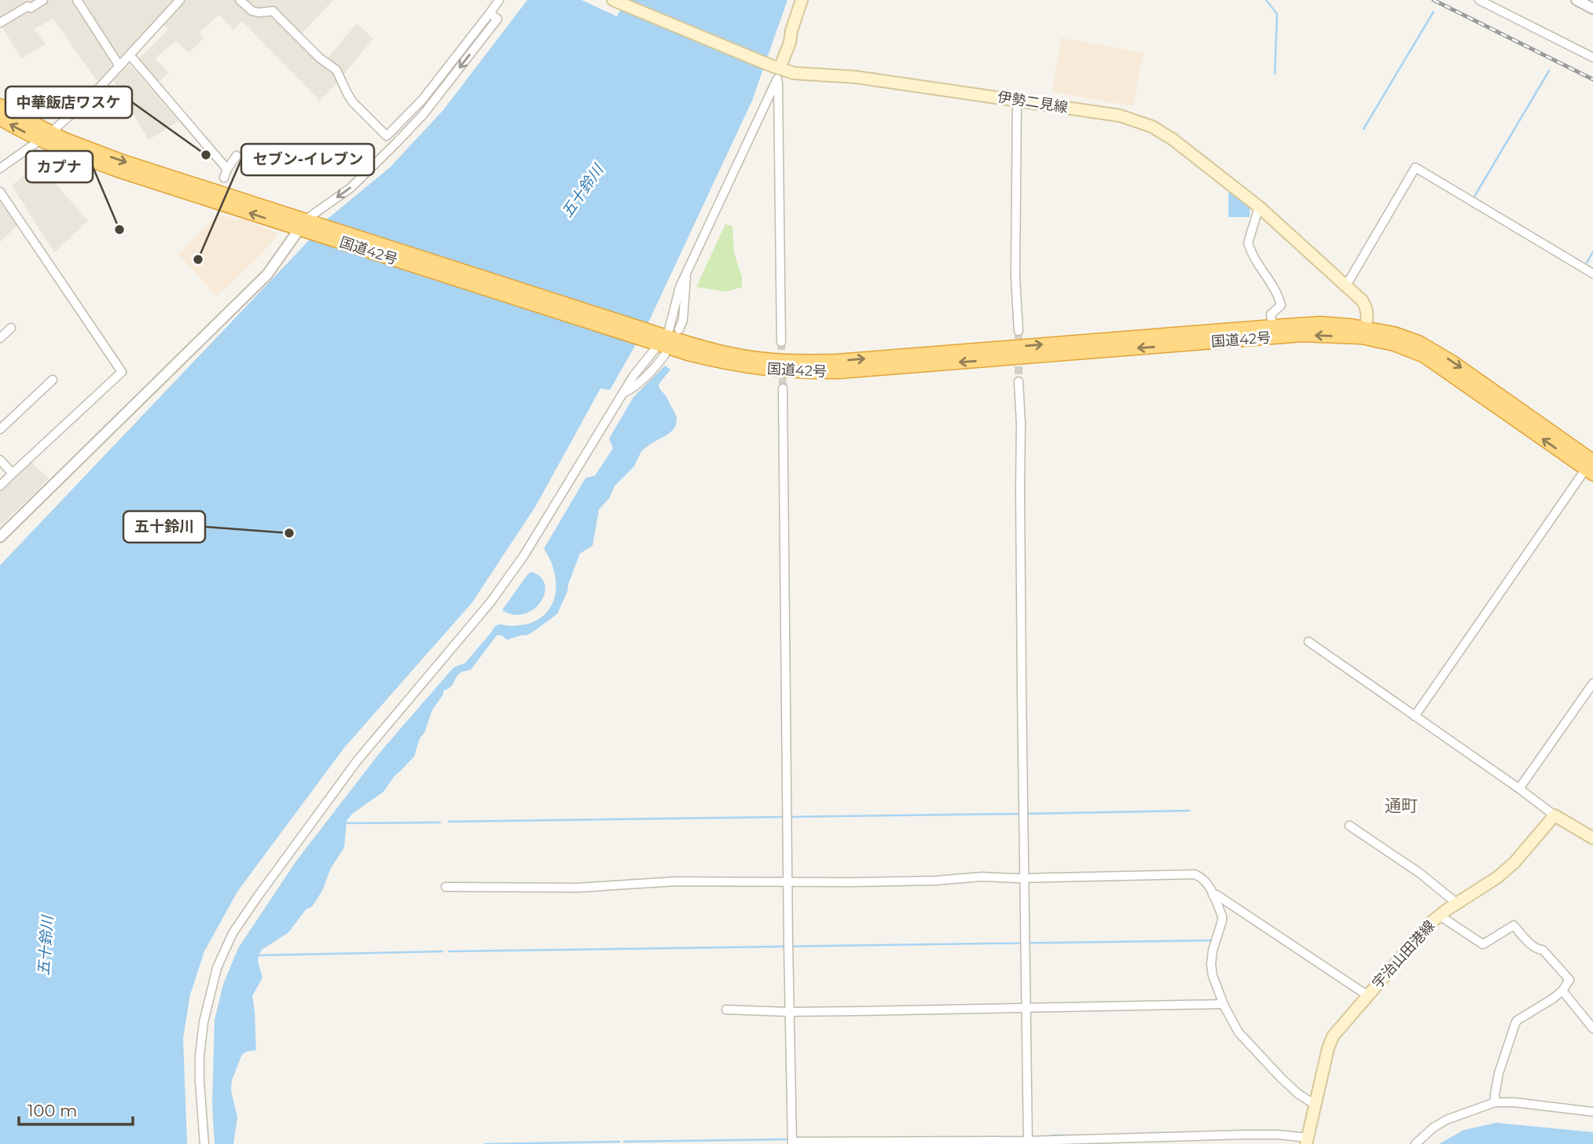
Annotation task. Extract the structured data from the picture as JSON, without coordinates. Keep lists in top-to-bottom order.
{
  "streets": {
    "highway": ["国道42号"],
    "main road": ["伊勢二見線", "宇治山田港線"]
  },
  "crossings": [
    ["伊勢二見線", "国道42号"]
  ],
  "districts": ["通町"],
  "water": ["五十鈴川"],
  "places": [
    "中華飯店ワスケ",
    "カプナ",
    "セブン-イレブン",
    "五十鈴川"
  ],
  "scale_bar": "100 m"
}
